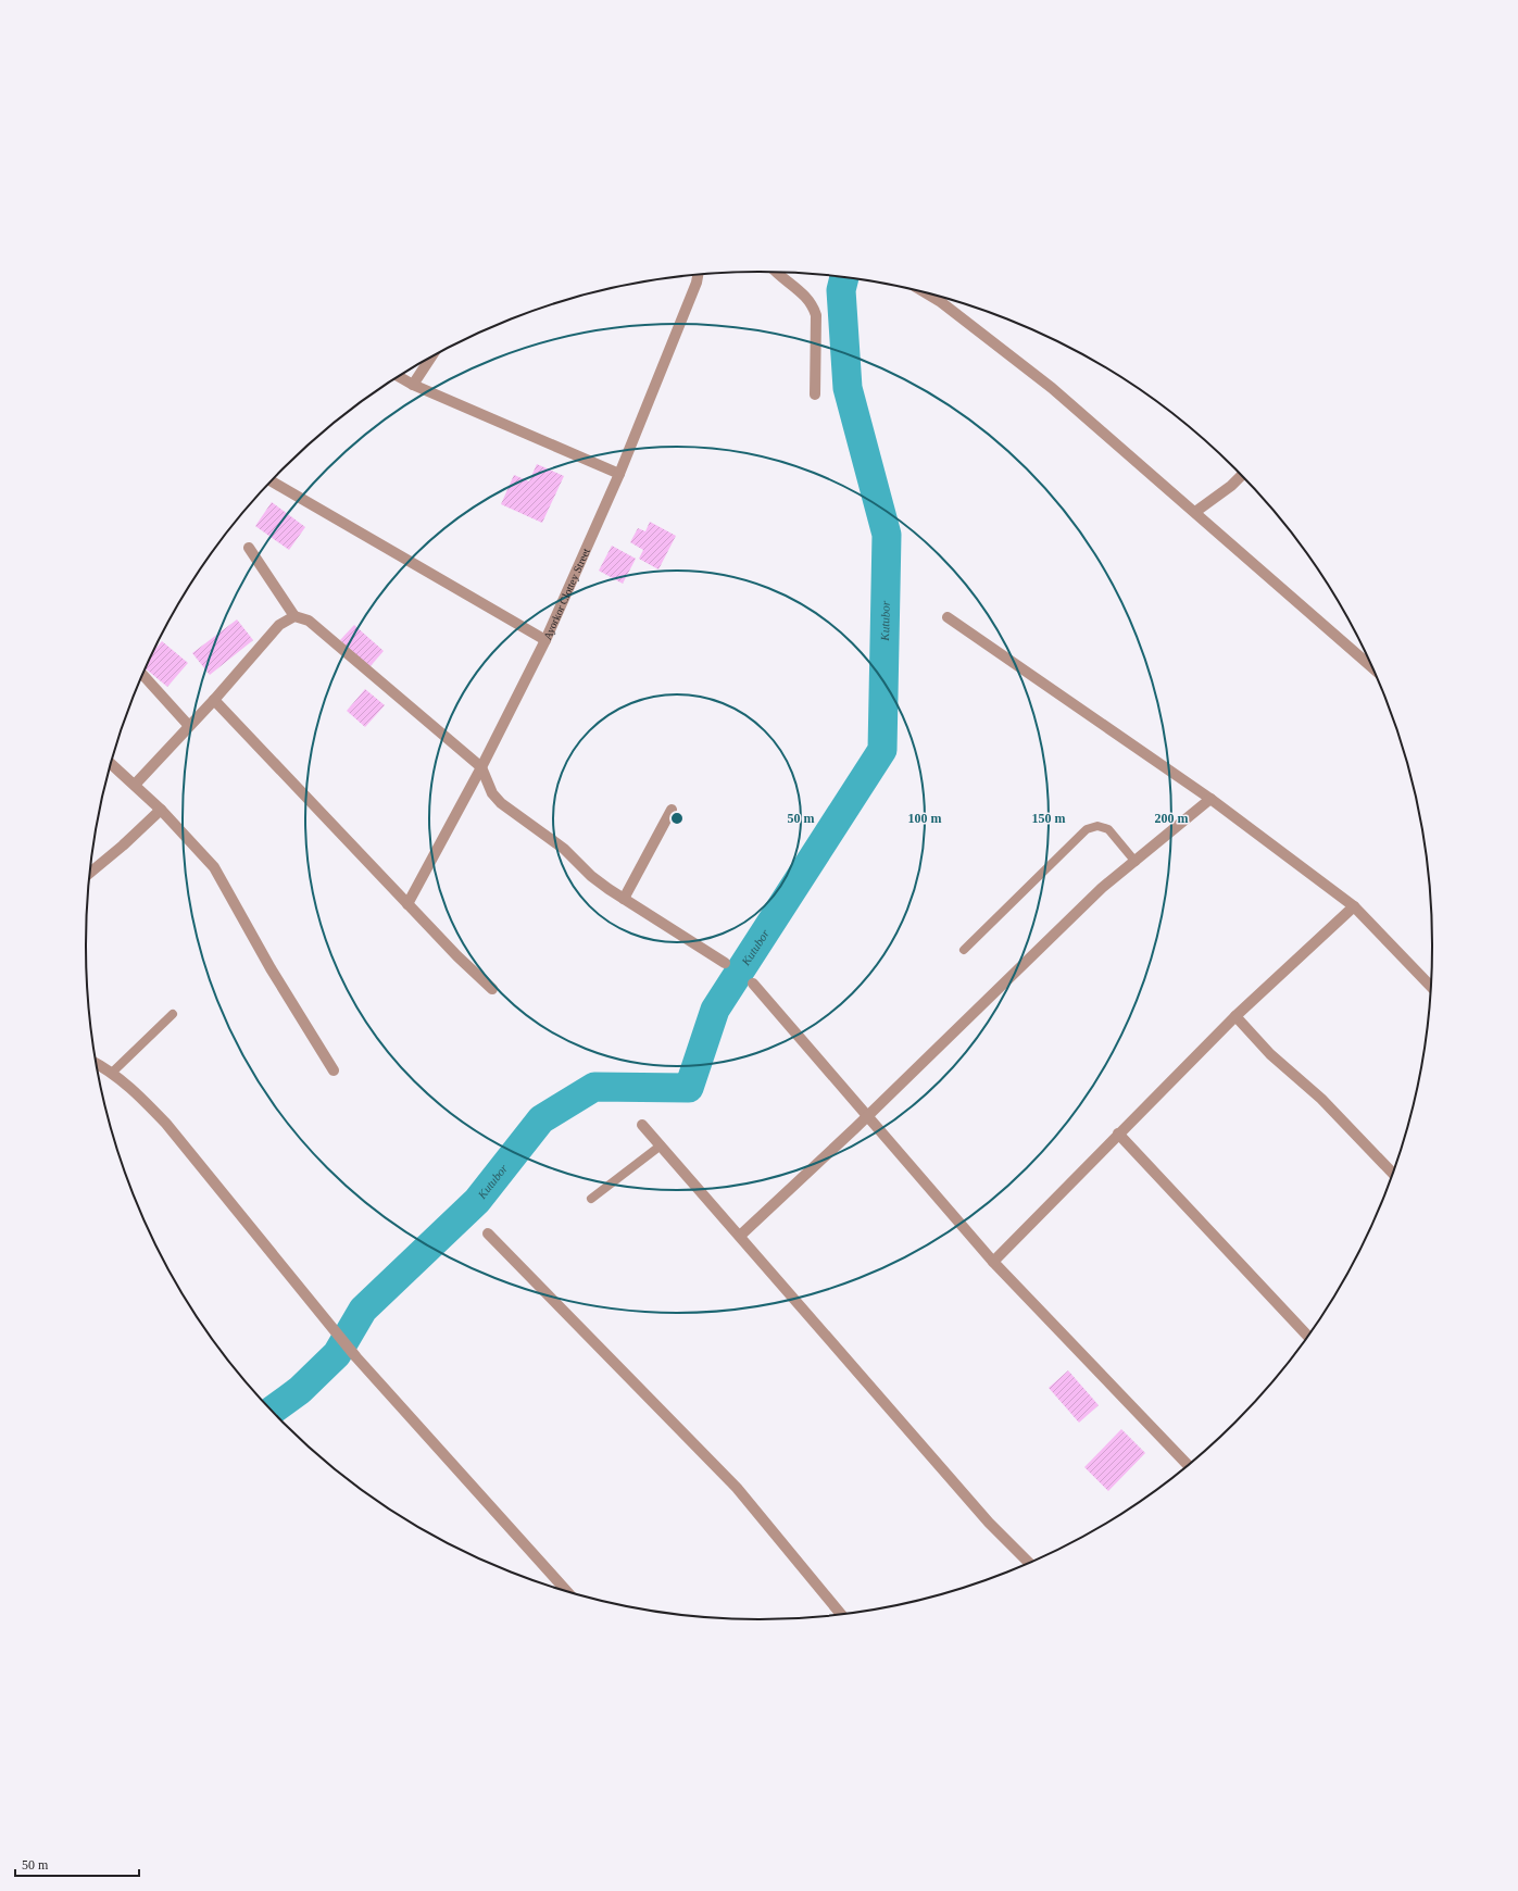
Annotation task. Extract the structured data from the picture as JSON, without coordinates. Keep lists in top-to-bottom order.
{
  "streets": {
    "street": ["Ayorkor Clottey Street"]
  },
  "water": ["Kutubor"],
  "scale_bar": "50 m",
  "rings": [
    "50 m",
    "100 m",
    "150 m",
    "200 m"
  ]
}
